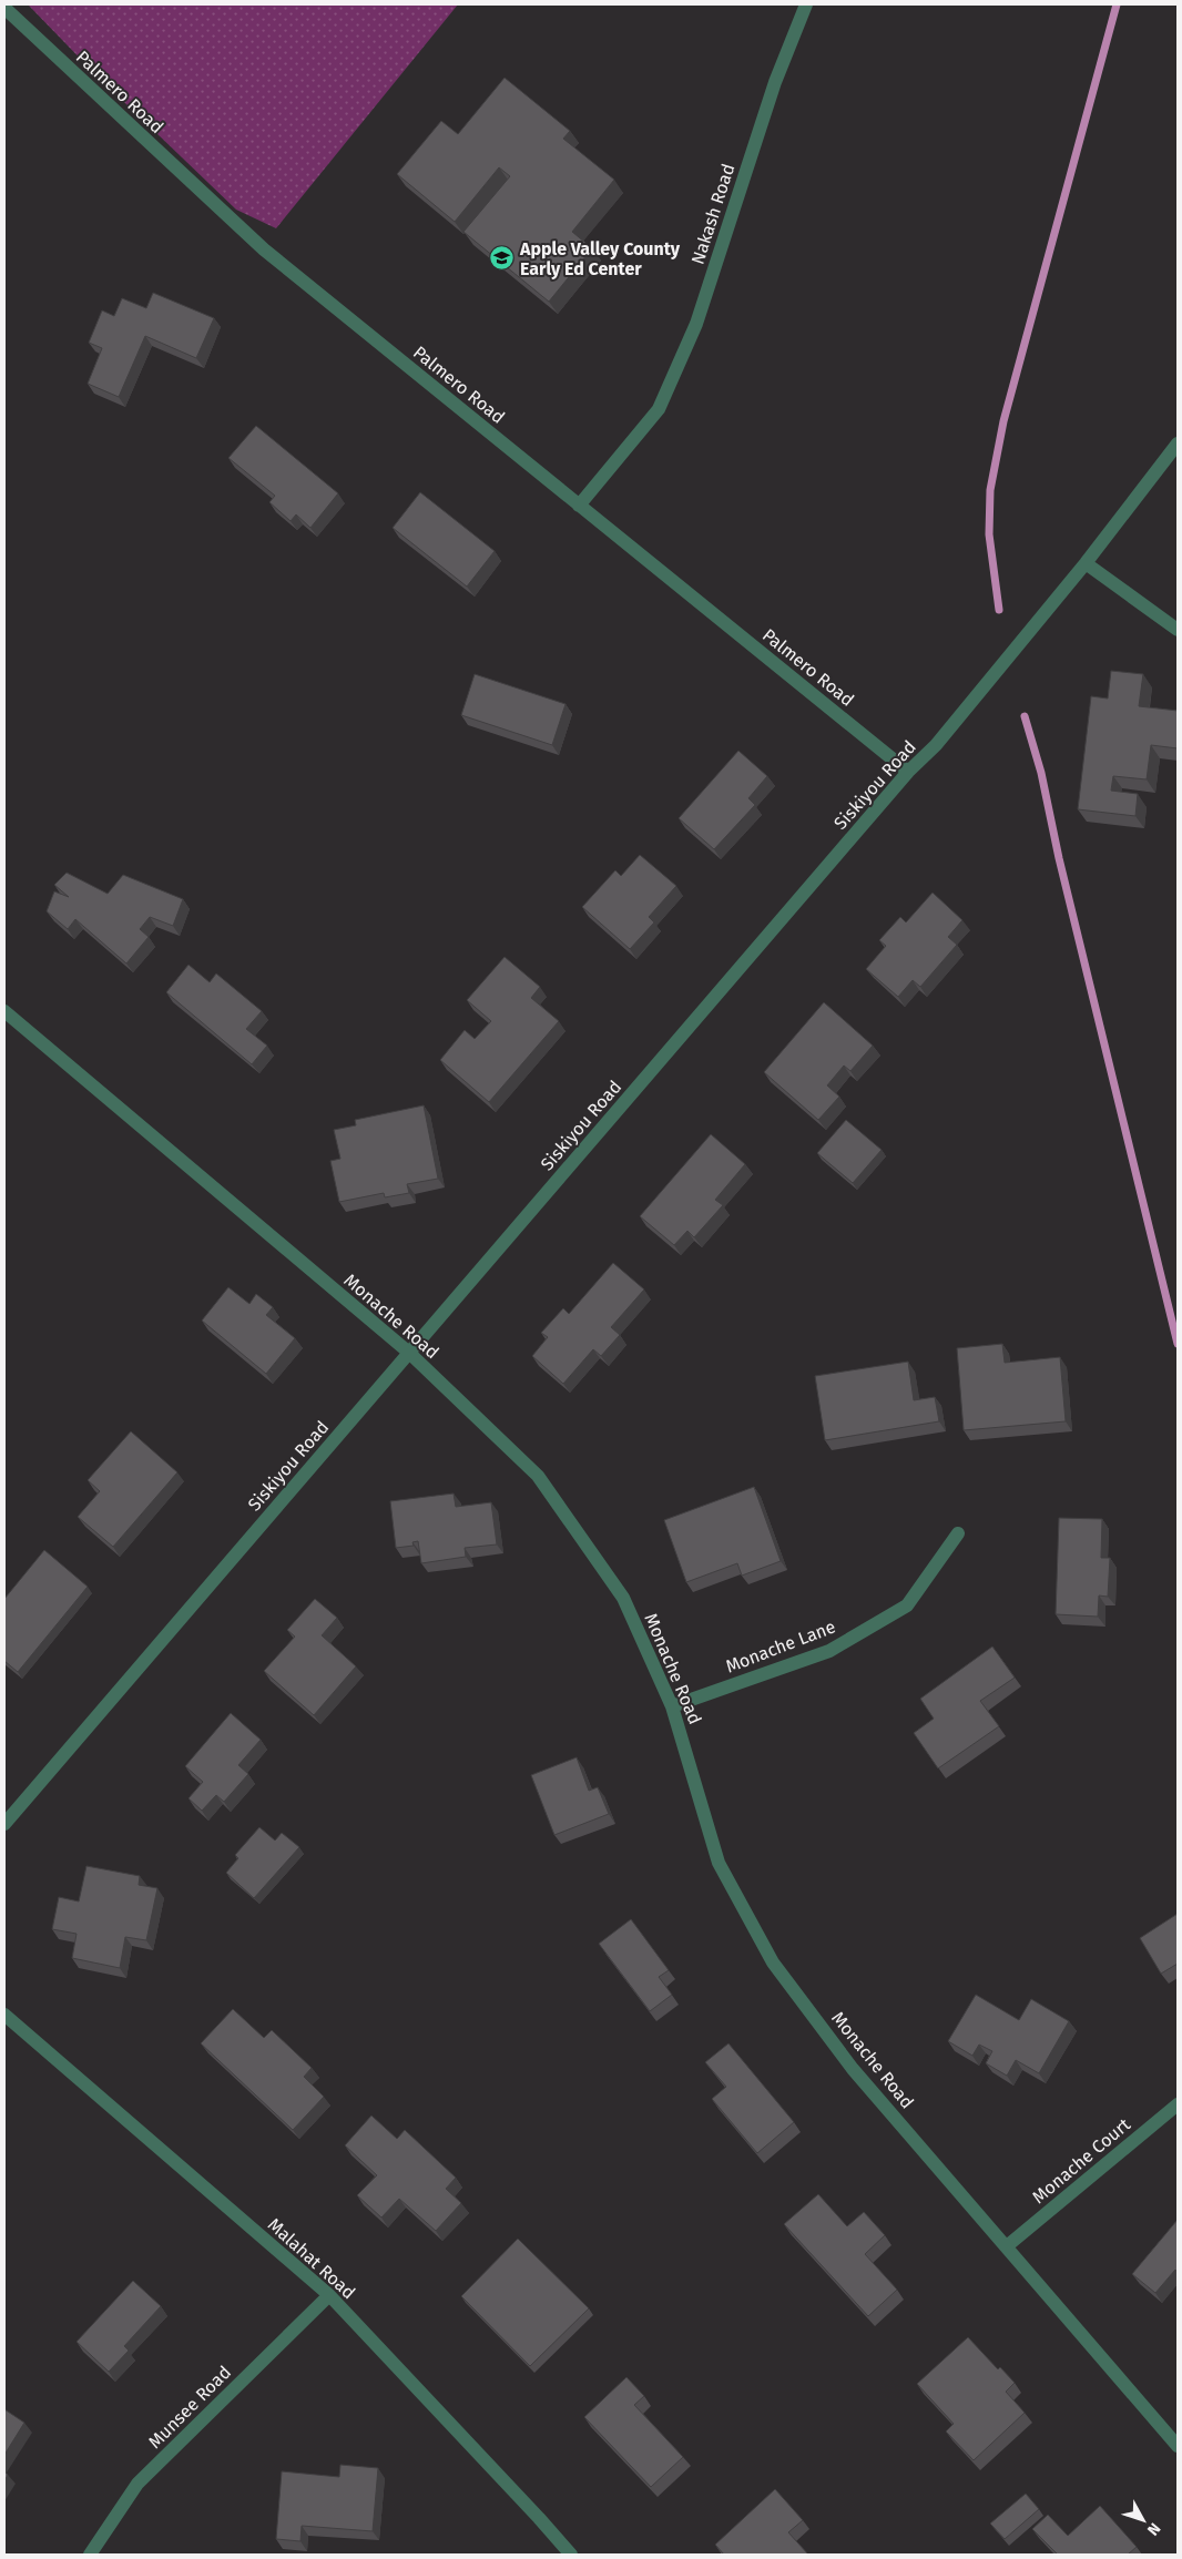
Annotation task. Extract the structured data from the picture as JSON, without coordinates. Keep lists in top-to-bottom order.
{
  "streets": {
    "street": [
      "Palmero Road",
      "Nakash Road",
      "Siskiyou Road",
      "Monache Road",
      "Monache Lane",
      "Monache Court",
      "Malahat Road",
      "Munsee Road"
    ]
  },
  "crossings": [
    ["Palmero Road", "Nakash Road"],
    ["Palmero Road", "Siskiyou Road"],
    ["Siskiyou Road", "Monache Road"],
    ["Monache Road", "Monache Lane"],
    ["Monache Road", "Monache Court"],
    ["Malahat Road", "Munsee Road"]
  ],
  "places": {
    "school or university": ["Apple Valley County Early Ed Center"]
  },
  "north": "bottom right"
}
